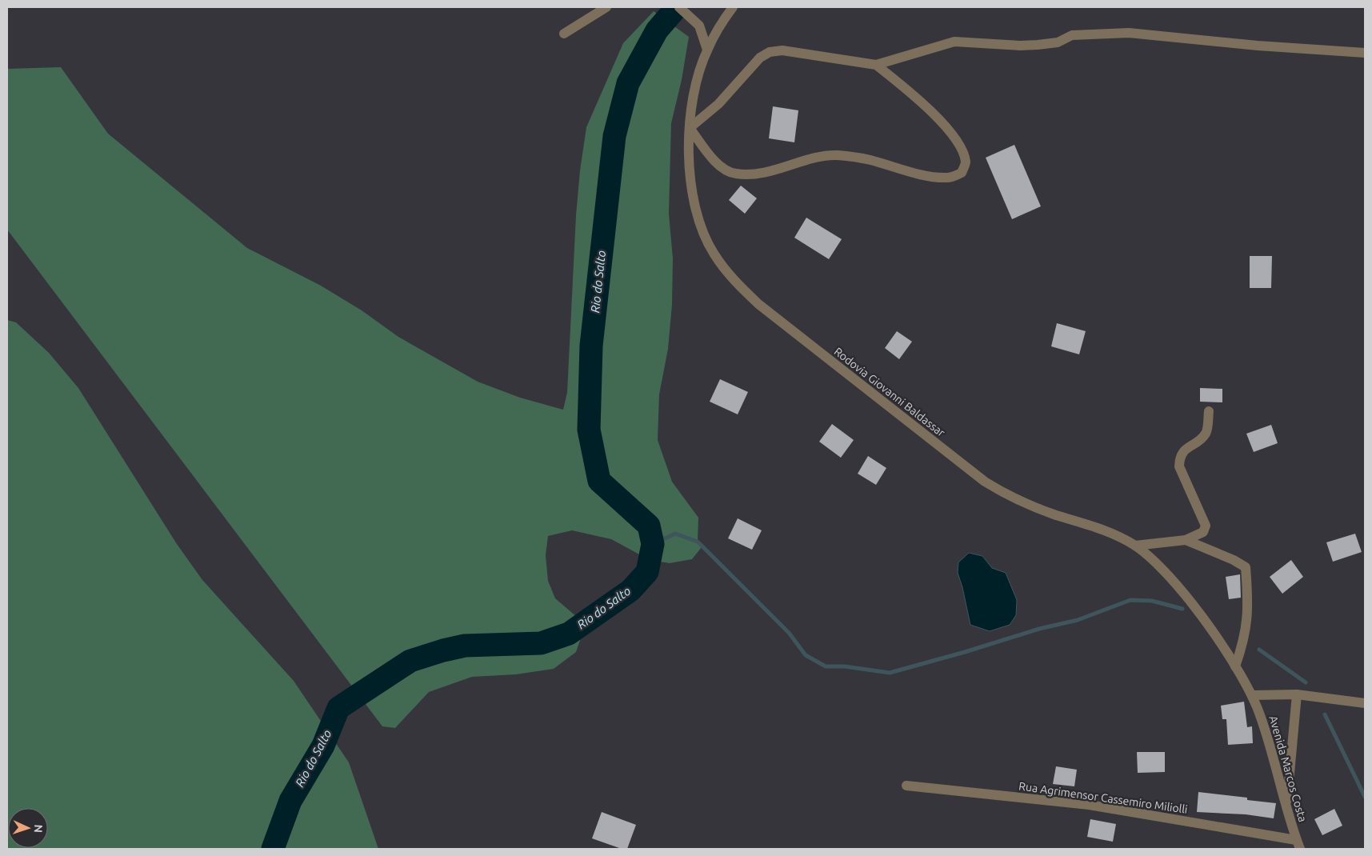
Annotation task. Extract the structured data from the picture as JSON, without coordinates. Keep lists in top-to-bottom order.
{
  "streets": {
    "street": ["Rodovia Giovanni Baldassar", "Avenida Marcos Costa", "Rua Agrimensor Cassemiro Miliolli"]
  },
  "crossings": [
    ["Rodovia Giovanni Baldassar", "Avenida Marcos Costa"],
    ["Avenida Marcos Costa", "Rua Agrimensor Cassemiro Miliolli"]
  ],
  "water": ["Rio do Salto"],
  "north": "right"
}
